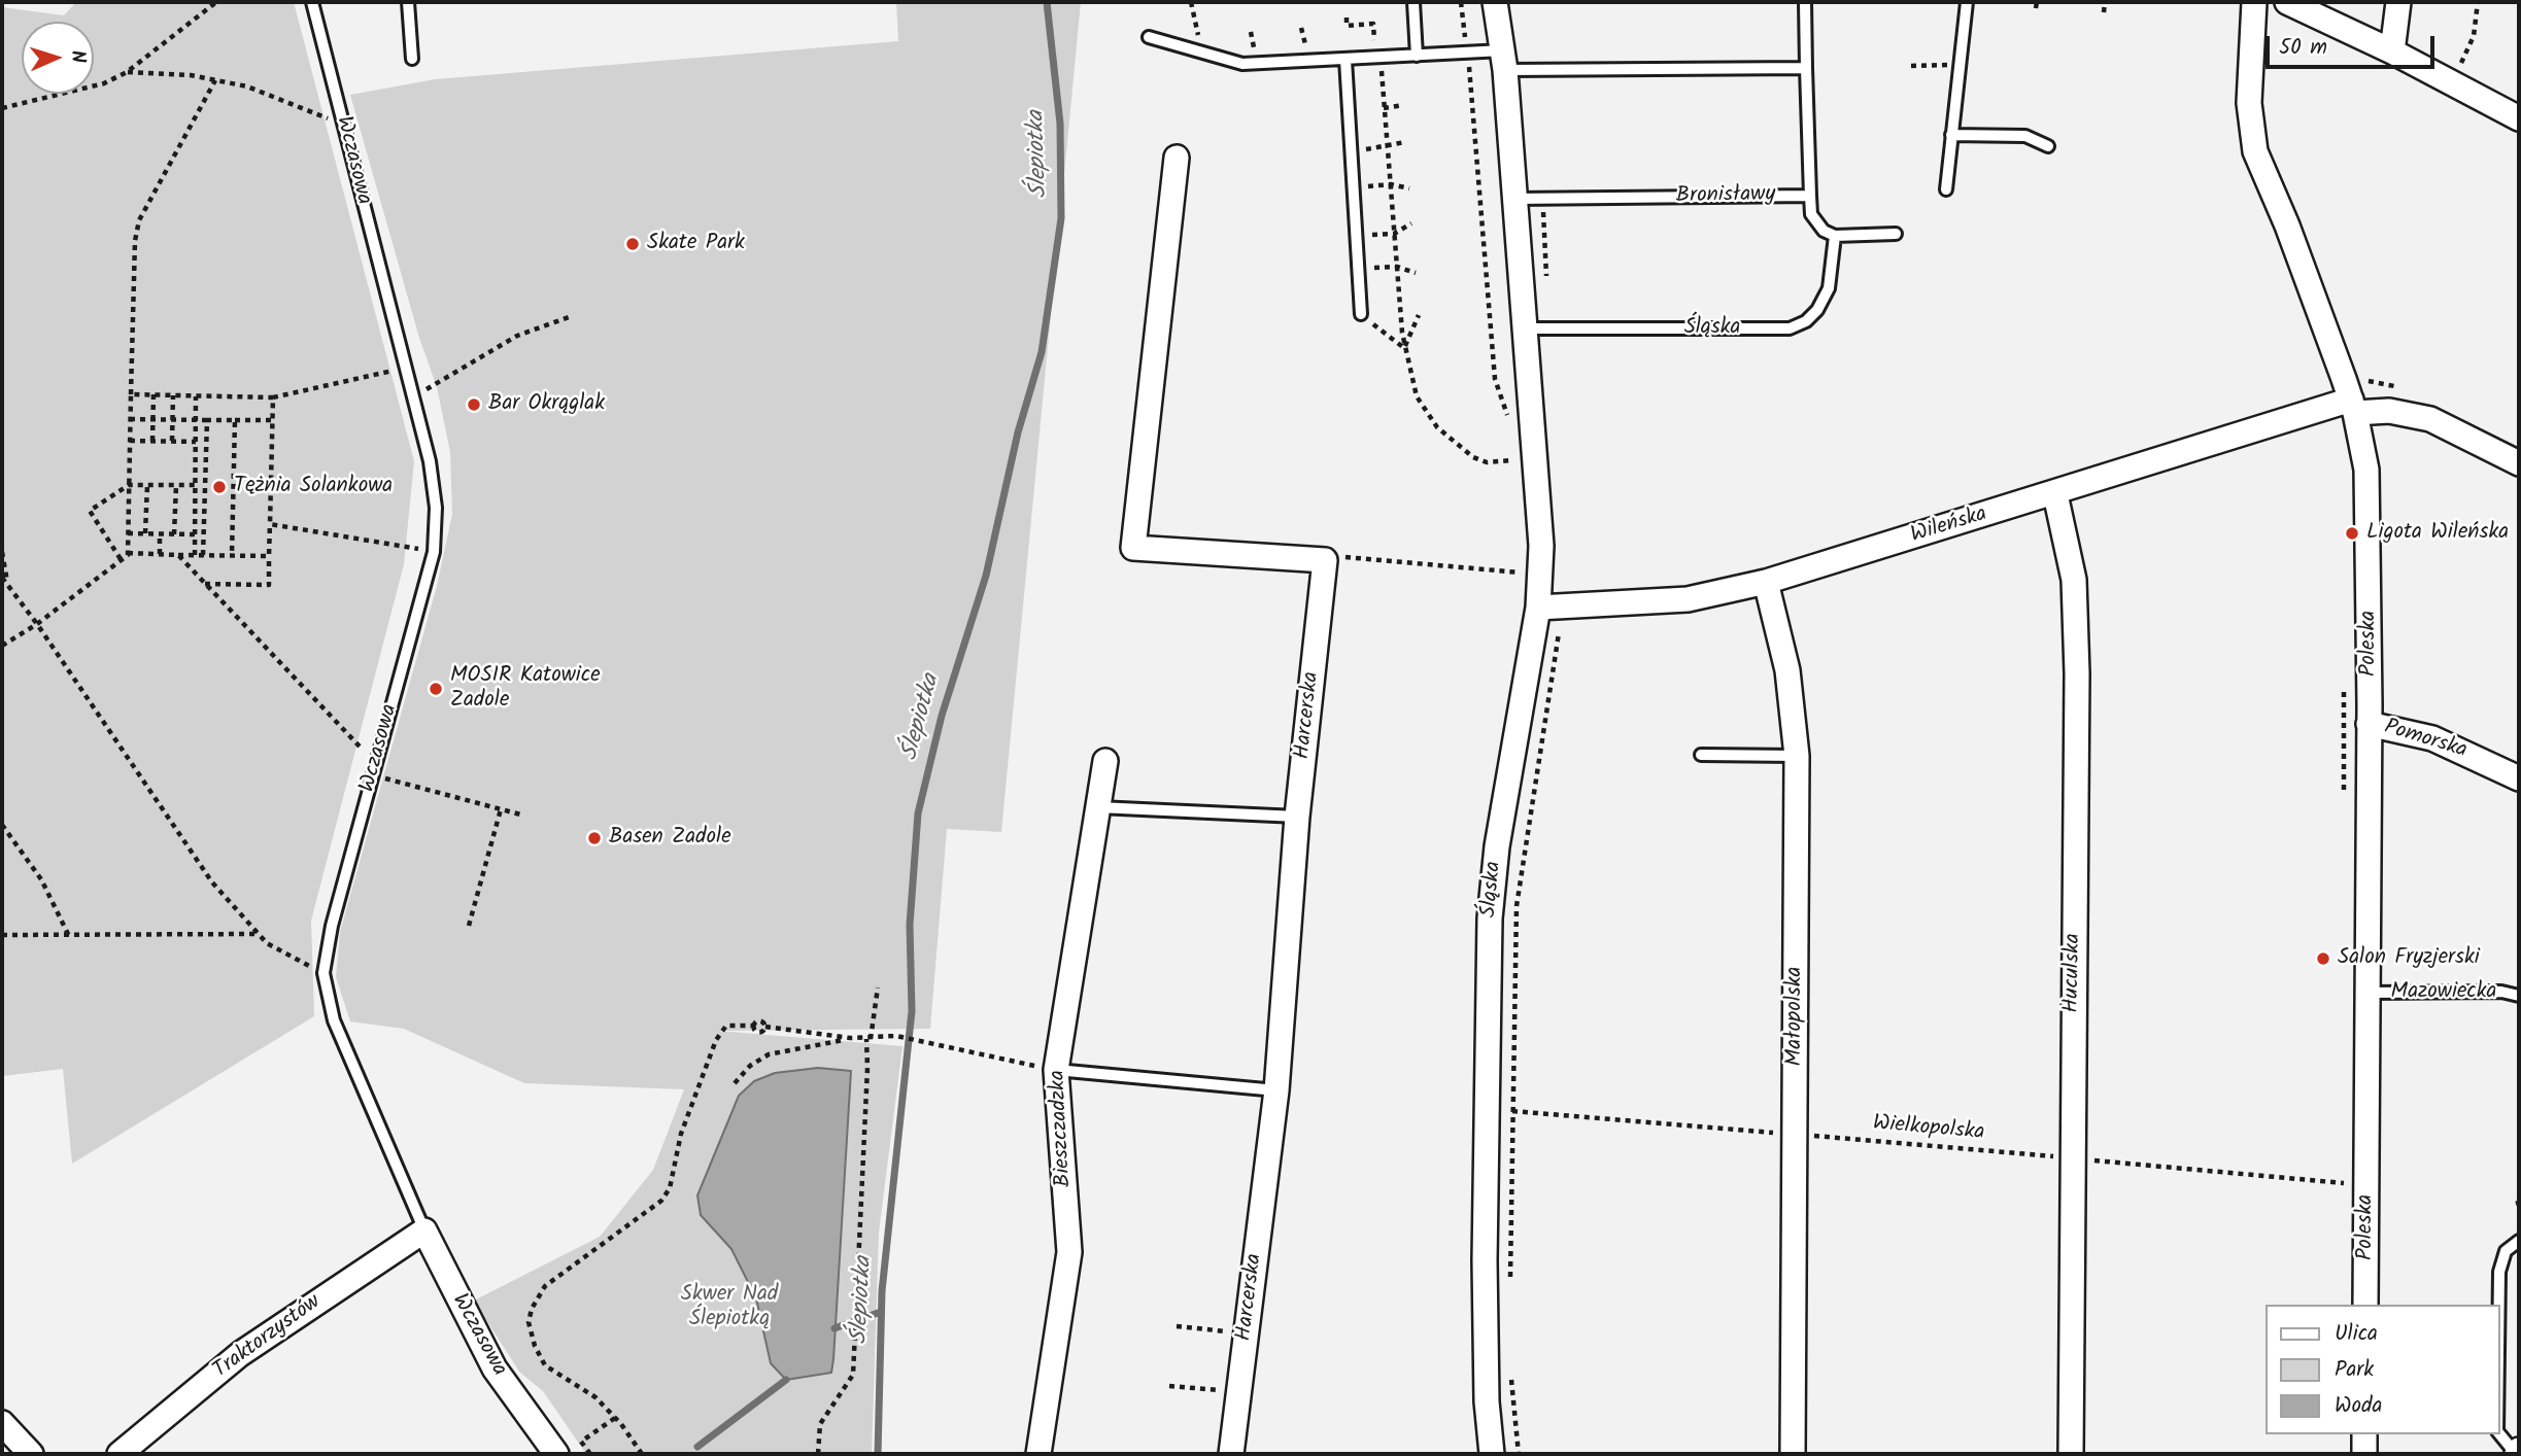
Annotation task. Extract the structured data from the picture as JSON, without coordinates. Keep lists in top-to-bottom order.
{
  "streets": {
    "street": [
      "Wczasowa",
      "Śląska",
      "Wileńska",
      "Poleska",
      "Harcerska",
      "Pomorska",
      "Huculska",
      "Małopolska",
      "Bieszczadzka",
      "Traktorzystów"
    ],
    "lane": ["Bronisławy", "Mazowiecka"],
    "path": ["Wielkopolska"]
  },
  "crossings": [
    ["Wczasowa", "Traktorzystów"],
    ["Bronisławy", "Śląska"],
    ["Śląska", "Wileńska"],
    ["Śląska", "Wielkopolska"],
    ["Wileńska", "Poleska"],
    ["Wileńska", "Huculska"],
    ["Wileńska", "Małopolska"],
    ["Poleska", "Pomorska"],
    ["Poleska", "Mazowiecka"],
    ["Poleska", "Wielkopolska"],
    ["Huculska", "Wielkopolska"],
    ["Małopolska", "Wielkopolska"]
  ],
  "water": ["Ślepiotka"],
  "parks": ["Skwer Nad Ślepiotką"],
  "places": [
    "Skate Park",
    "Bar Okrąglak",
    "Tężnia Solankowa",
    "Ligota Wileńska",
    "MOSIR Katowice Zadole",
    "Basen Zadole",
    "Salon Fryzjerski"
  ],
  "legend": ["Ulica", "Park", "Woda"],
  "scale_bar": "50 m",
  "north": "right"
}
